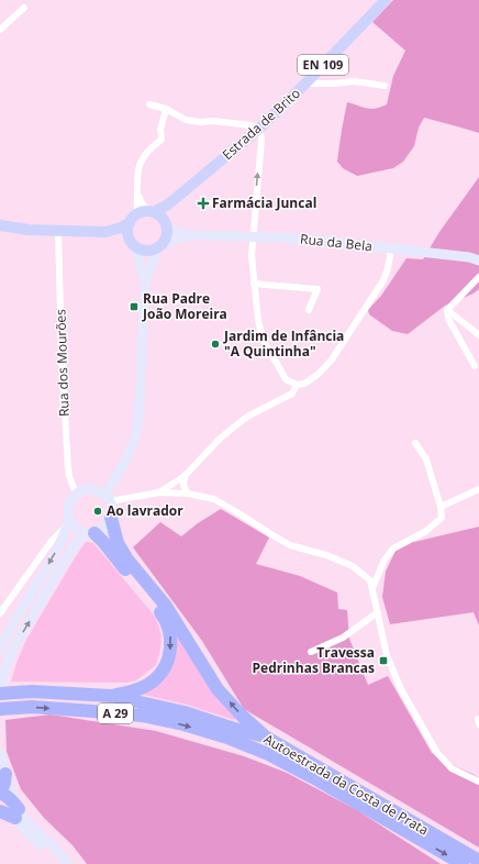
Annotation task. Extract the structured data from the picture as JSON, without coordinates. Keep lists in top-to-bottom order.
{
  "streets": {
    "highway": ["A 29", "Autoestrada da Costa de Prata"],
    "main road": ["EN 109", "Estrada de Brito"],
    "street": ["Rua da Bela", "Rua dos Mourões"]
  },
  "crossings": [
    ["EN 109", "Estrada de Brito"],
    ["EN 109", "Rua da Bela"],
    ["EN 109", "Rua dos Mourões"],
    ["Estrada de Brito", "Rua da Bela"]
  ],
  "places": {
    "health": ["Farmácia Juncal"],
    "transit": ["Rua Padre João Moreira", "Travessa Pedrinhas Brancas"],
    "other": ["Jardim de Infância \"A Quintinha\"", "Ao lavrador"]
  }
}
